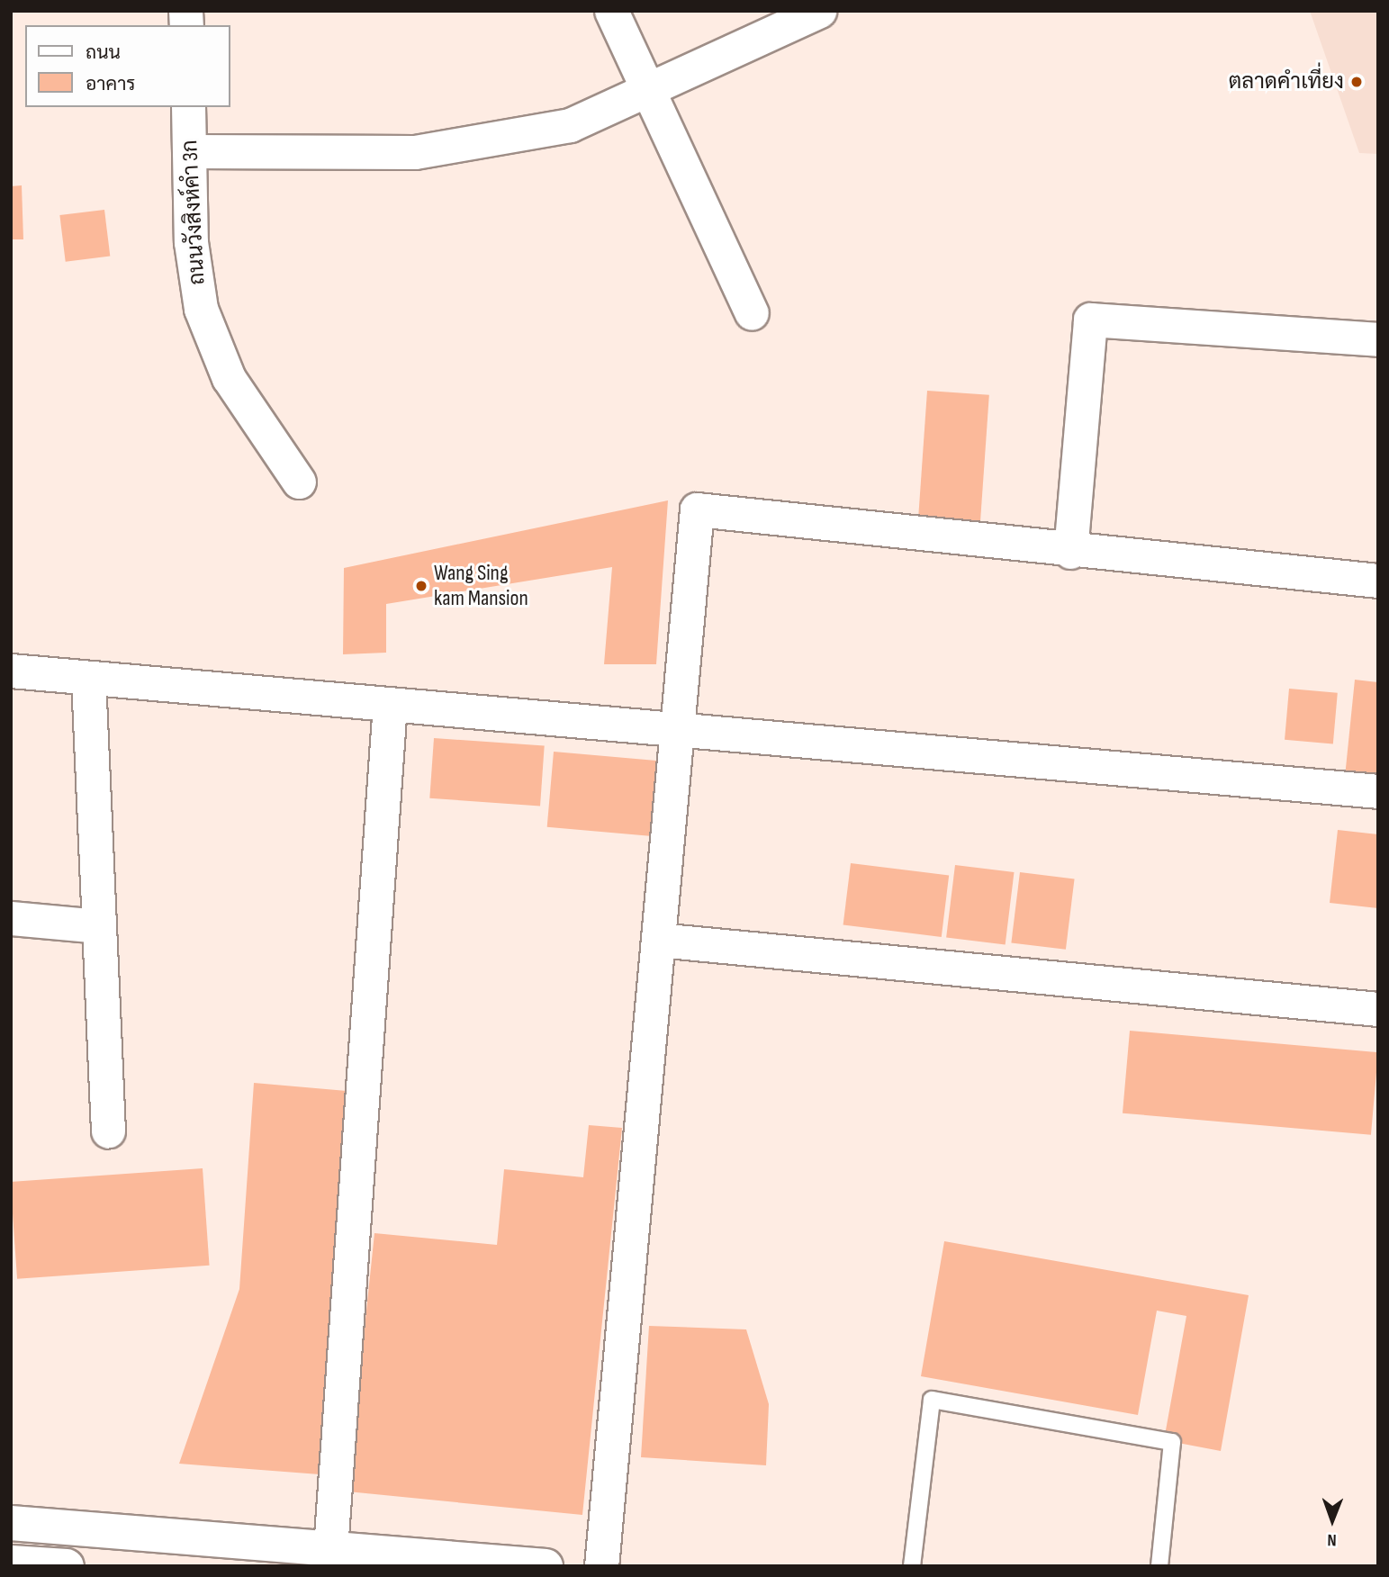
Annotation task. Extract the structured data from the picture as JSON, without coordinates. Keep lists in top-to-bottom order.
{
  "streets": {
    "street": ["ถนนวังสิงห์คำ 3ก"]
  },
  "places": ["ตลาดคำเที่ยง", "Wang Sing kam Mansion"],
  "legend": ["ถนน", "อาคาร"],
  "north": "bottom"
}
